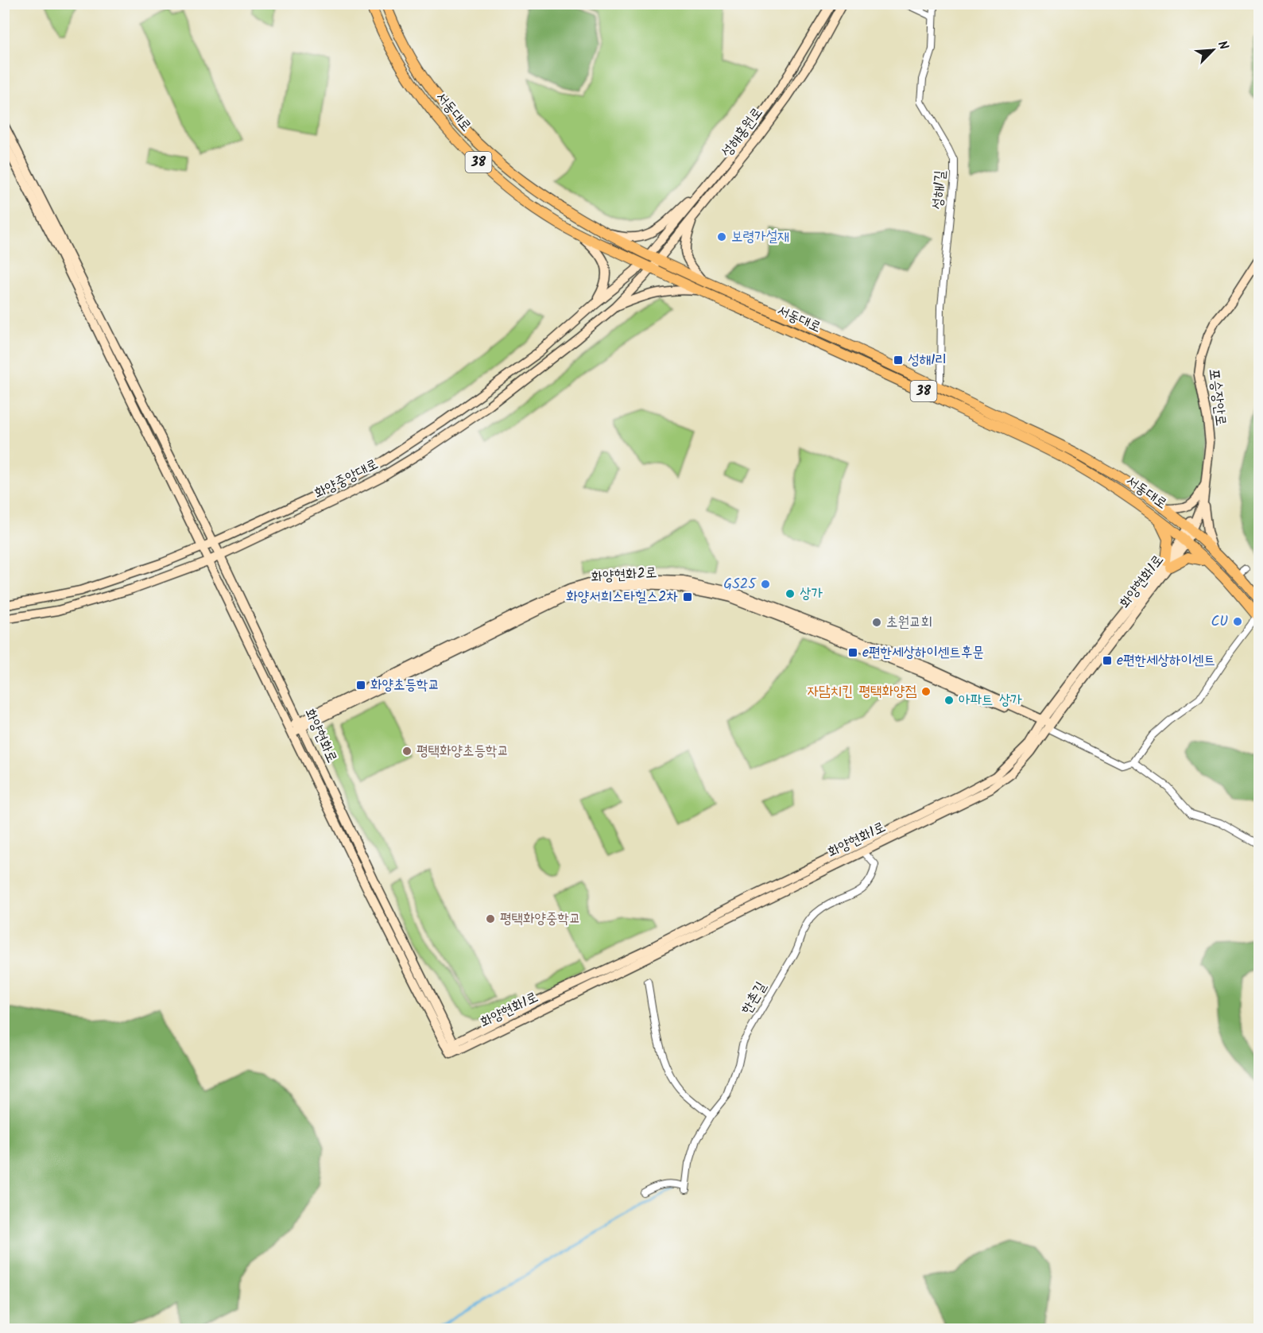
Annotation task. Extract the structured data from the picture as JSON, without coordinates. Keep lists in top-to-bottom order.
{
  "streets": {
    "main road": ["서동대로", "성해홍원로", "38"],
    "street": [
      "성해1길",
      "포승장안로",
      "화양중앙대로",
      "화양현화2로",
      "화양현화1로",
      "화양현화로",
      "한촌길"
    ]
  },
  "crossings": [
    ["서동대로", "성해홍원로"],
    ["서동대로", "성해1길"],
    ["서동대로", "화양중앙대로"],
    ["서동대로", "화양현화1로"],
    ["성해홍원로", "화양중앙대로"],
    ["화양중앙대로", "화양현화로"],
    ["화양현화2로", "화양현화1로"],
    ["화양현화2로", "화양현화로"],
    ["화양현화1로", "화양현화로"],
    ["화양현화1로", "한촌길"]
  ],
  "places": {
    "other": [
      "보령가설재",
      "GS25",
      "상가",
      "CU",
      "초원교회",
      "자담치킨 평택화양점",
      "아파트 상가",
      "평택화양초등학교",
      "평택화양중학교"
    ],
    "transit": [
      "성해1리",
      "화양서희스타힐스2차",
      "e편한세상하이센트후문",
      "e편한세상하이센트",
      "화양초등학교"
    ]
  },
  "north": "top right"
}
